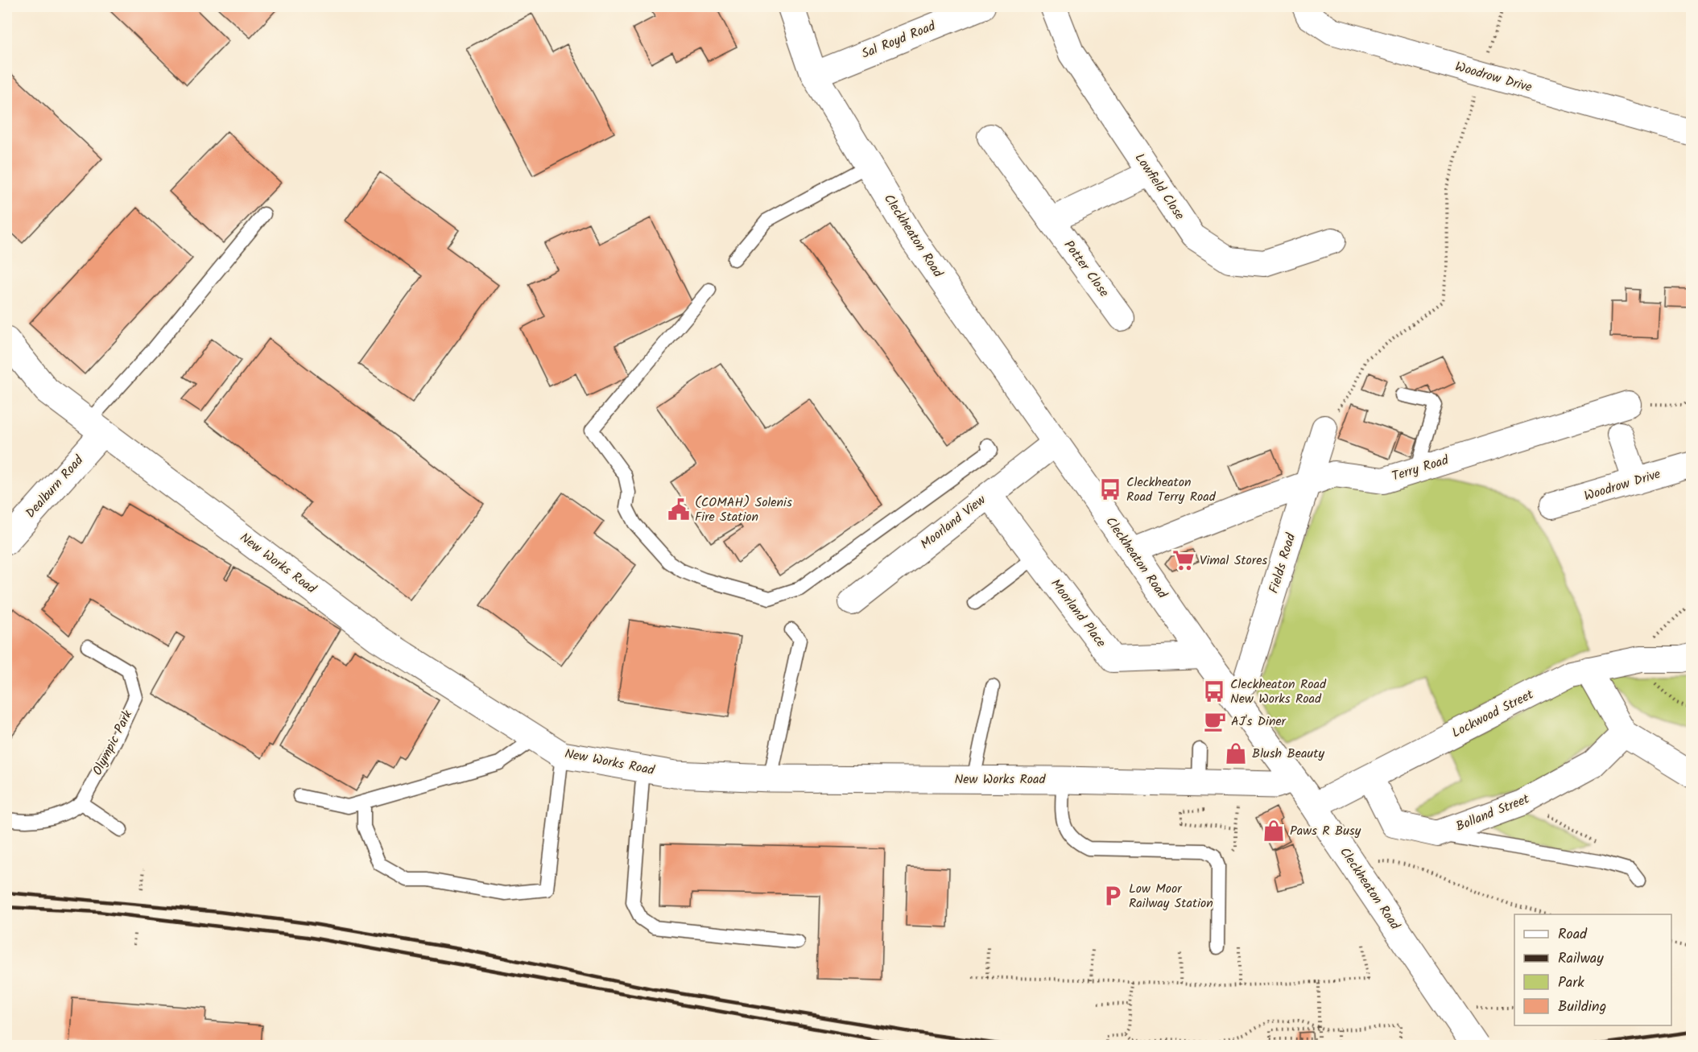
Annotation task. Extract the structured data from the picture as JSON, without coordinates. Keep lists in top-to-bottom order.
{
  "streets": {
    "street": [
      "Sal Royd Road",
      "Woodrow Drive",
      "Lowfield Close",
      "Cleckheaton Road",
      "Potter Close",
      "Terry Road",
      "Dealburn Road",
      "Moorland View",
      "New Works Road",
      "Fields Road",
      "Moorland Place",
      "Lockwood Street",
      "Bolland Street"
    ],
    "lane": ["Olympic Park"]
  },
  "crossings": [
    ["Sal Royd Road", "Cleckheaton Road"],
    ["Cleckheaton Road", "Terry Road"],
    ["Cleckheaton Road", "Moorland View"],
    ["Cleckheaton Road", "New Works Road"],
    ["Cleckheaton Road", "Fields Road"],
    ["Cleckheaton Road", "Moorland Place"],
    ["Cleckheaton Road", "Lockwood Street"],
    ["Terry Road", "Fields Road"],
    ["Dealburn Road", "New Works Road"],
    ["Moorland View", "Moorland Place"],
    ["Lockwood Street", "Bolland Street"]
  ],
  "places": {
    "bus stop": ["Cleckheaton Road Terry Road", "Cleckheaton Road New Works Road"],
    "public building": ["(COMAH) Solenis Fire Station"],
    "supermarket": ["Vimal Stores"],
    "cafe": ["AJ's Diner"],
    "shop": ["Blush Beauty", "Paws R Busy"],
    "parking": ["Low Moor Railway Station"]
  },
  "legend": [
    "Road",
    "Railway",
    "Park",
    "Building"
  ]
}
